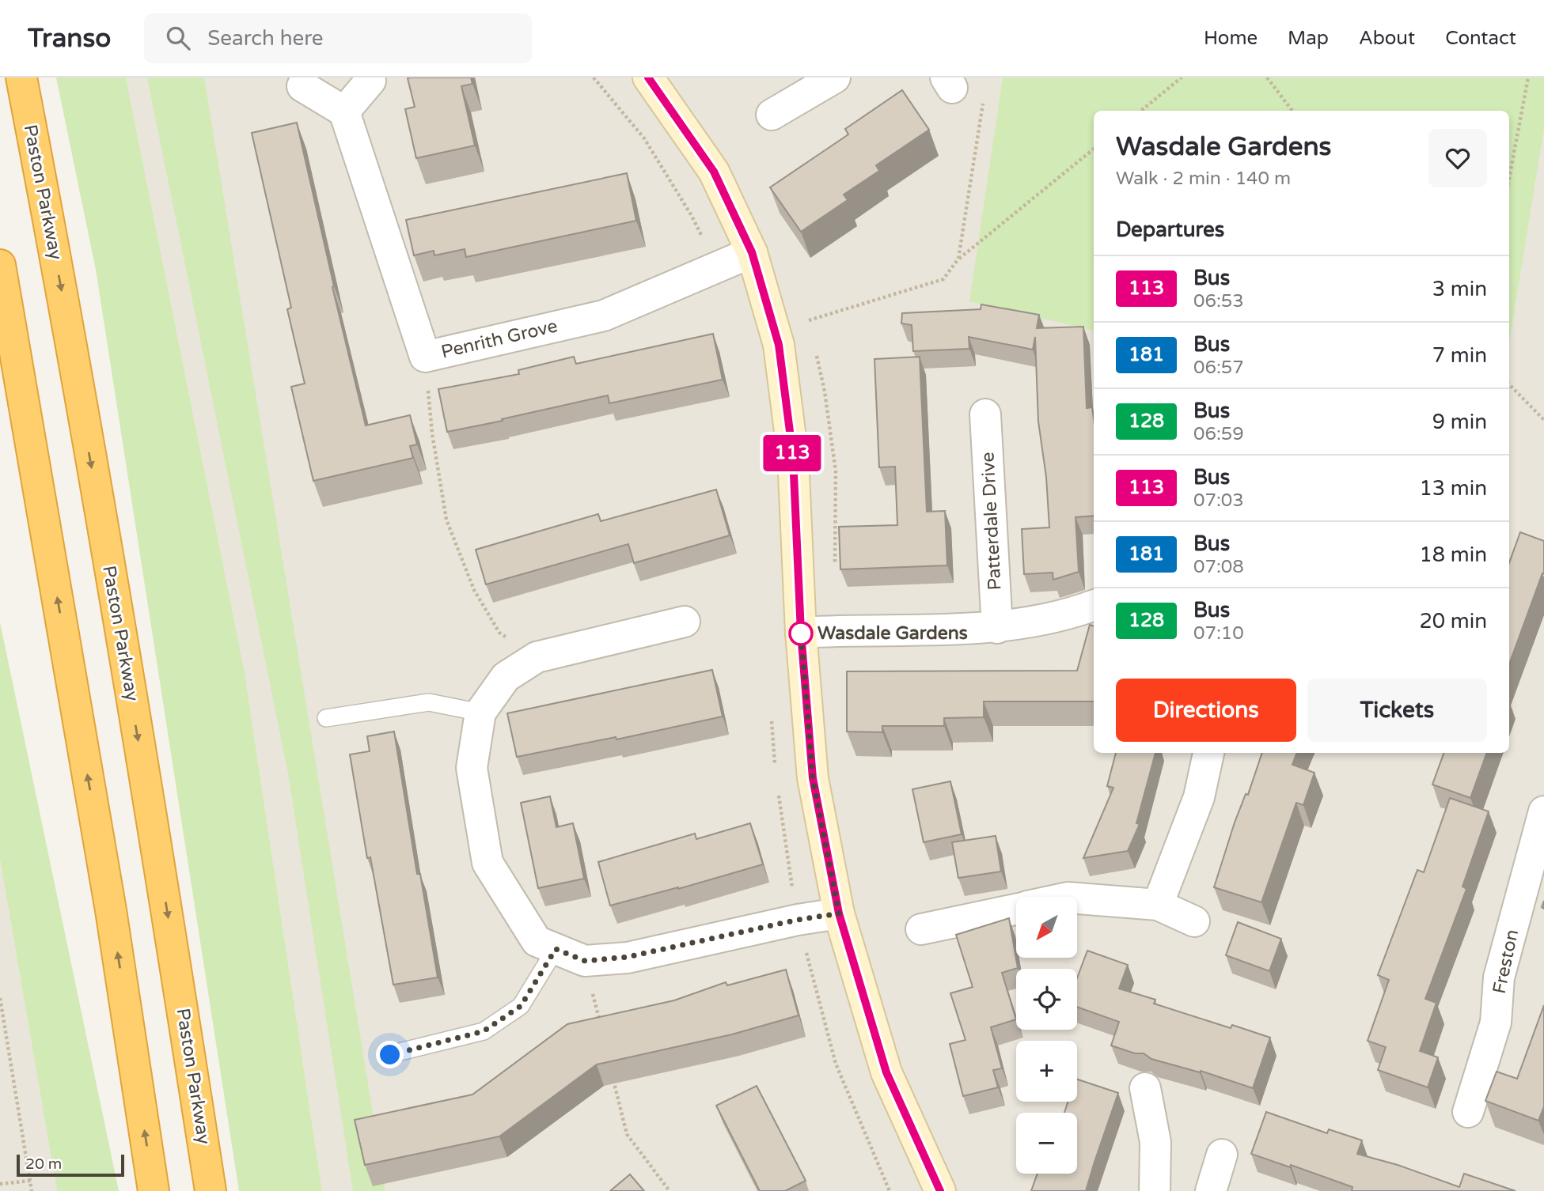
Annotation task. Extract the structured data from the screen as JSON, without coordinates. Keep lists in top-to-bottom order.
{
  "streets": {
    "highway": ["Paston Parkway"],
    "street": ["Penrith Grove", "Patterdale Drive", "Freston"]
  },
  "places": ["Wasdale Gardens"],
  "lines": ["bus line 113"],
  "scale_bar": "20 m",
  "north": "bottom left",
  "page": {
    "header": "Transo",
    "search": "Search here",
    "nav": [
      "Home",
      "Map",
      "About",
      "Contact"
    ],
    "on_map": "113",
    "heading": [
      ["Wasdale Gardens", "Walk · 2 min · 140 m"],
      "Departures"
    ],
    "list": [
      {
        "mark": "113",
        "name": "Bus",
        "note": "06:53",
        "value": "3 min"
      },
      {
        "mark": "181",
        "name": "Bus",
        "note": "06:57",
        "value": "7 min"
      },
      {
        "mark": "128",
        "name": "Bus",
        "note": "06:59",
        "value": "9 min"
      },
      {
        "mark": "113",
        "name": "Bus",
        "note": "07:03",
        "value": "13 min"
      },
      {
        "mark": "181",
        "name": "Bus",
        "note": "07:08",
        "value": "18 min"
      },
      {
        "mark": "128",
        "name": "Bus",
        "note": "07:10",
        "value": "20 min"
      }
    ],
    "buttons": ["Directions", "Tickets"],
    "map_buttons": ["+", "−"],
    "scale": "20 m"
  }
}
